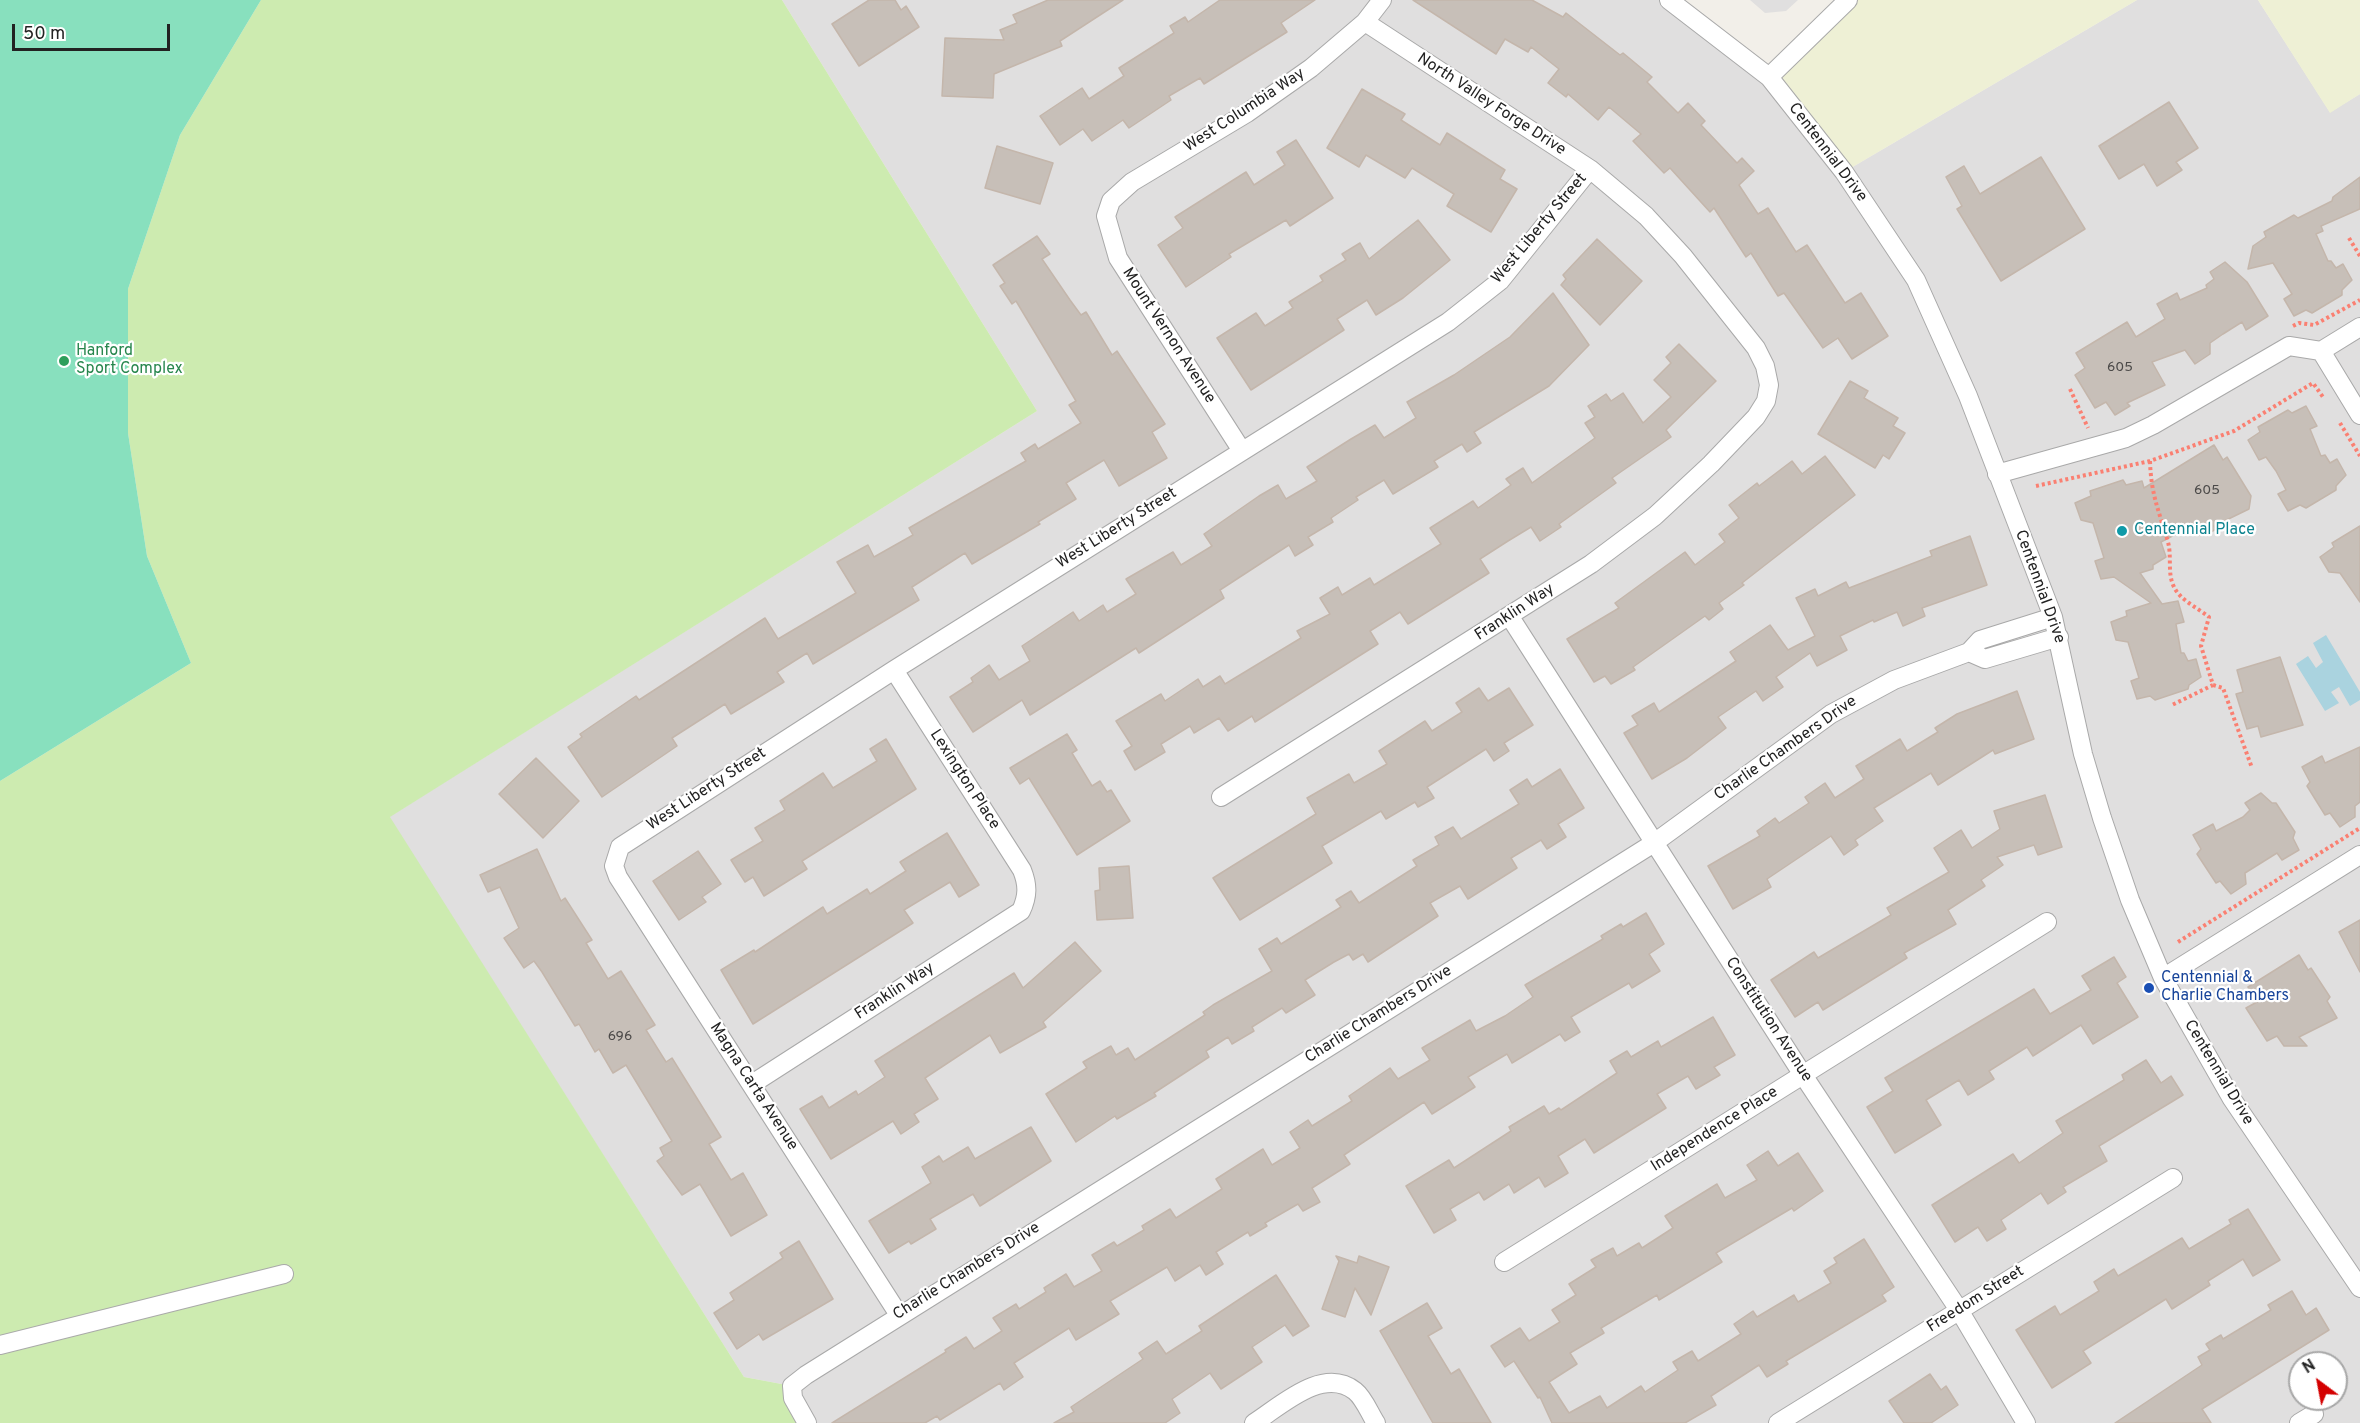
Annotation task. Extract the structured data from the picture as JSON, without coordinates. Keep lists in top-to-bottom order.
{
  "streets": {
    "street": [
      "North Valley Forge Drive",
      "West Columbia Way",
      "Centennial Drive",
      "West Liberty Street",
      "Mount Vernon Avenue",
      "Franklin Way",
      "Charlie Chambers Drive",
      "Lexington Place",
      "Constitution Avenue",
      "Magna Carta Avenue",
      "Independence Place",
      "Freedom Street"
    ]
  },
  "crossings": [
    ["North Valley Forge Drive", "West Columbia Way"],
    ["North Valley Forge Drive", "West Liberty Street"],
    ["North Valley Forge Drive", "Franklin Way"],
    ["West Columbia Way", "Mount Vernon Avenue"],
    ["Centennial Drive", "Charlie Chambers Drive"],
    ["West Liberty Street", "Mount Vernon Avenue"],
    ["West Liberty Street", "Lexington Place"],
    ["West Liberty Street", "Magna Carta Avenue"],
    ["Franklin Way", "Lexington Place"],
    ["Franklin Way", "Constitution Avenue"],
    ["Franklin Way", "Magna Carta Avenue"],
    ["Charlie Chambers Drive", "Constitution Avenue"],
    ["Charlie Chambers Drive", "Magna Carta Avenue"],
    ["Constitution Avenue", "Independence Place"],
    ["Constitution Avenue", "Freedom Street"]
  ],
  "places": ["Hanford Sport Complex", "Centennial Place", "Centennial & Charlie Chambers"],
  "house_numbers": ["605", "605", "696"],
  "scale_bar": "50 m",
  "north": "top left"
}
